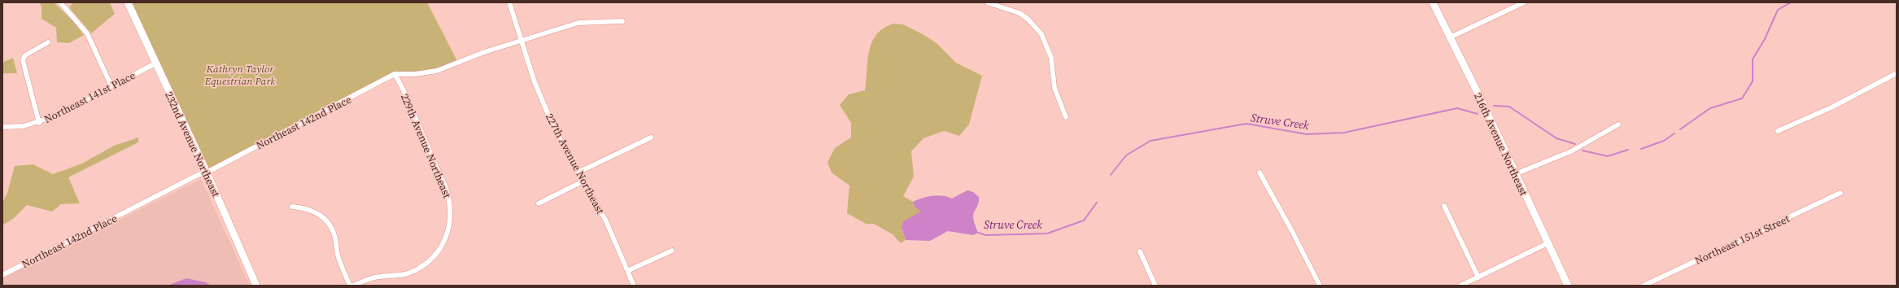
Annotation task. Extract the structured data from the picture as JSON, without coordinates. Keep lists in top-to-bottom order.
{
  "streets": {
    "street": [
      "Northeast 141st Place",
      "Northeast 142nd Place",
      "232nd Avenue Northeast",
      "216th Avenue Northeast",
      "229th Avenue Northeast",
      "227th Avenue Northeast",
      "Northeast 151st Street"
    ]
  },
  "crossings": [
    ["Northeast 141st Place", "232nd Avenue Northeast"],
    ["Northeast 142nd Place", "232nd Avenue Northeast"],
    ["Northeast 142nd Place", "229th Avenue Northeast"],
    ["Northeast 142nd Place", "227th Avenue Northeast"]
  ],
  "water": ["Struve Creek"],
  "parks": ["Kathryn Taylor Equestrian Park"]
}
